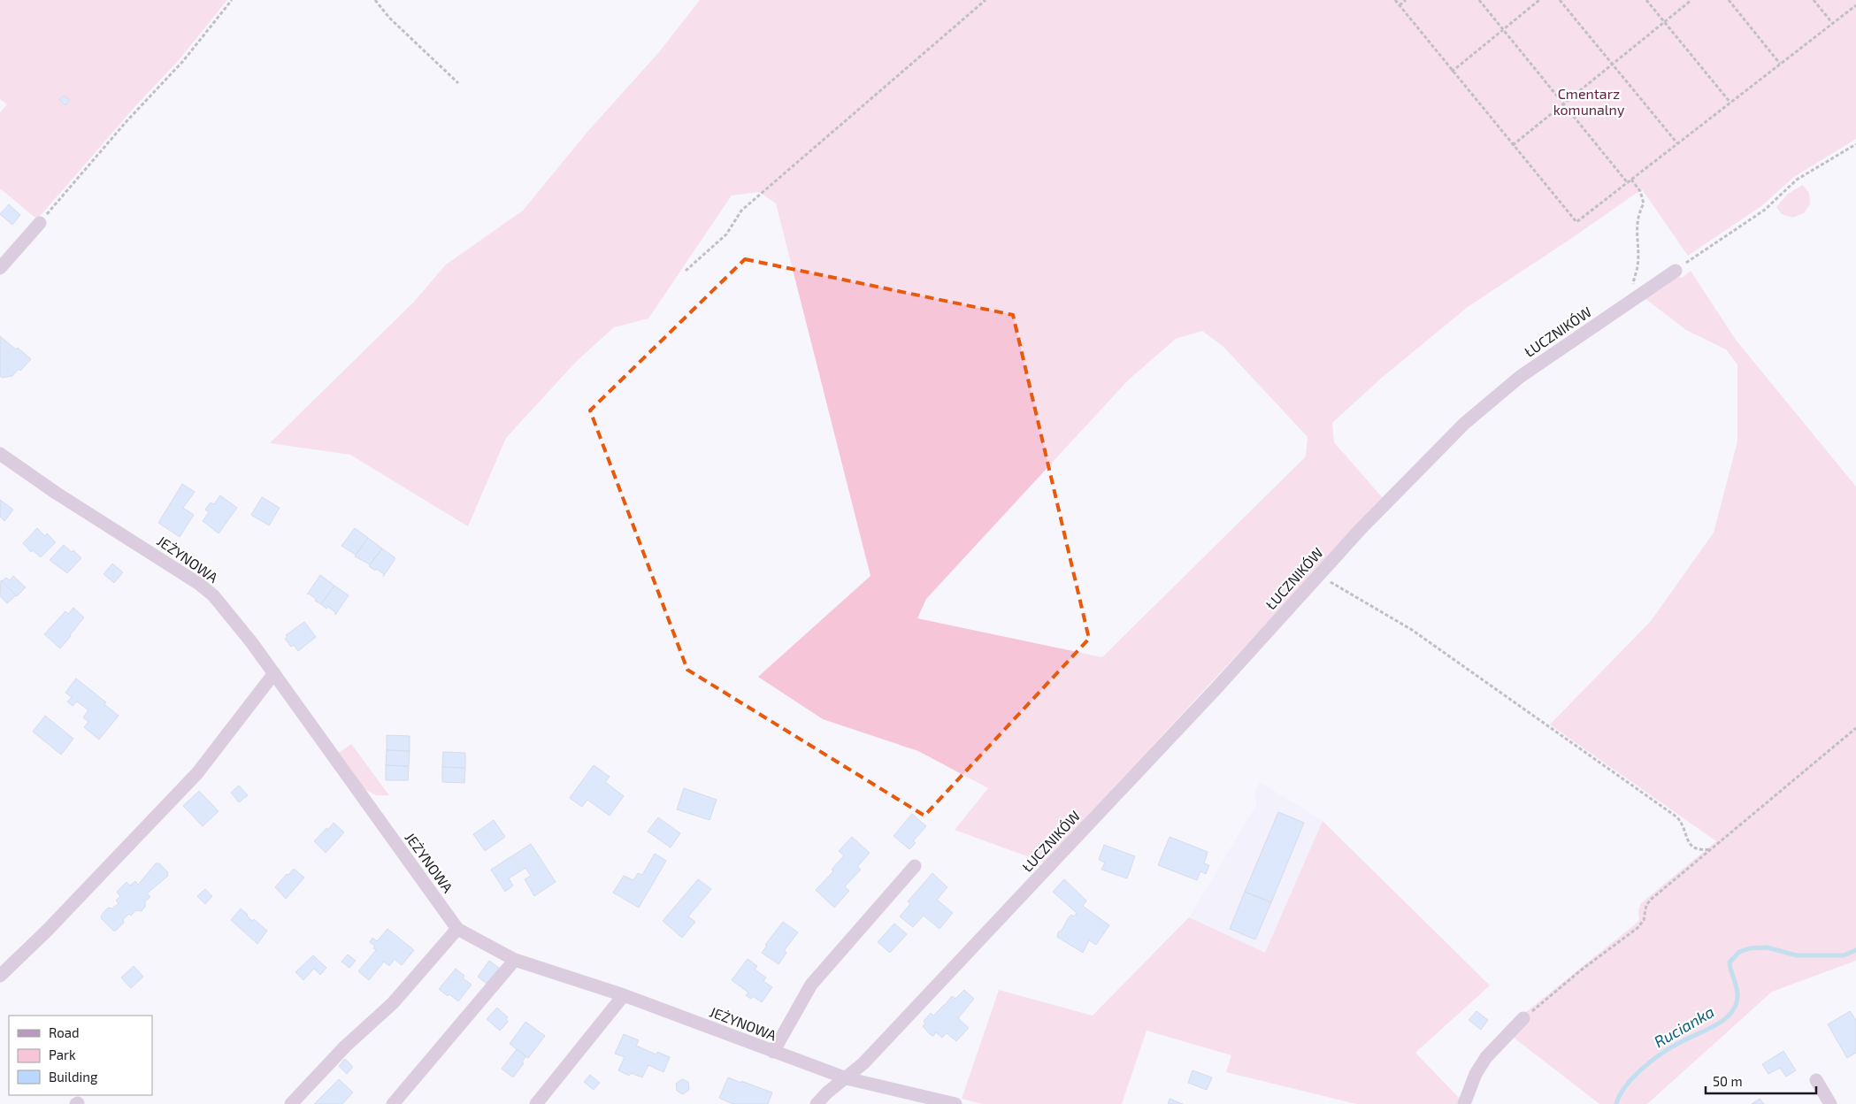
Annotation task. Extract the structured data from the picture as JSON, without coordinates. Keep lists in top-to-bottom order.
{
  "streets": {
    "street": ["ŁUCZNIKÓW", "JEŻYNOWA"]
  },
  "crossings": [
    ["ŁUCZNIKÓW", "JEŻYNOWA"]
  ],
  "water": ["Rucianka"],
  "parks": ["Cmentarz komunalny"],
  "legend": ["Road", "Park", "Building"],
  "scale_bar": "50 m"
}
